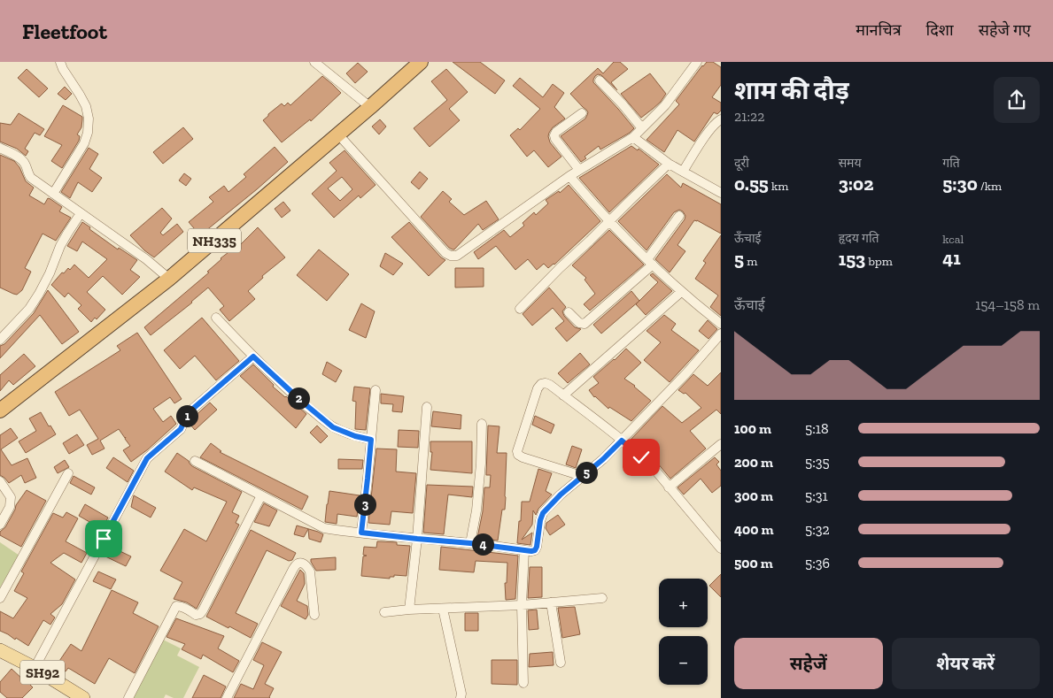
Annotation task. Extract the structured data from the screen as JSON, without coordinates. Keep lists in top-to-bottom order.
{
  "streets": {
    "highway": ["NH335"],
    "main road": ["SH92"]
  },
  "page": {
    "header": "Fleetfoot",
    "nav": ["मानचित्र", "दिशा", "सहेजे गए"],
    "heading": ["शाम की दौड़", "21:22"],
    "stats": [
      ["दूरी", "0.55 km"],
      ["समय", "3:02"],
      ["गति", "5:30 /km"],
      ["ऊँचाई", "5 m"],
      ["हृदय गति", "153 bpm"],
      ["kcal", "41"]
    ],
    "chart": ["ऊँचाई", "154–158 m"],
    "pins": [
      "2",
      "1",
      "5",
      "3",
      "4"
    ],
    "list": [
      {
        "name": "100 m",
        "note": "5:18"
      },
      {
        "name": "200 m",
        "note": "5:35"
      },
      {
        "name": "300 m",
        "note": "5:31"
      },
      {
        "name": "400 m",
        "note": "5:32"
      },
      {
        "name": "500 m",
        "note": "5:36"
      }
    ],
    "map_buttons": ["+", "−"],
    "buttons": ["सहेजें", "शेयर करें"]
  }
}
